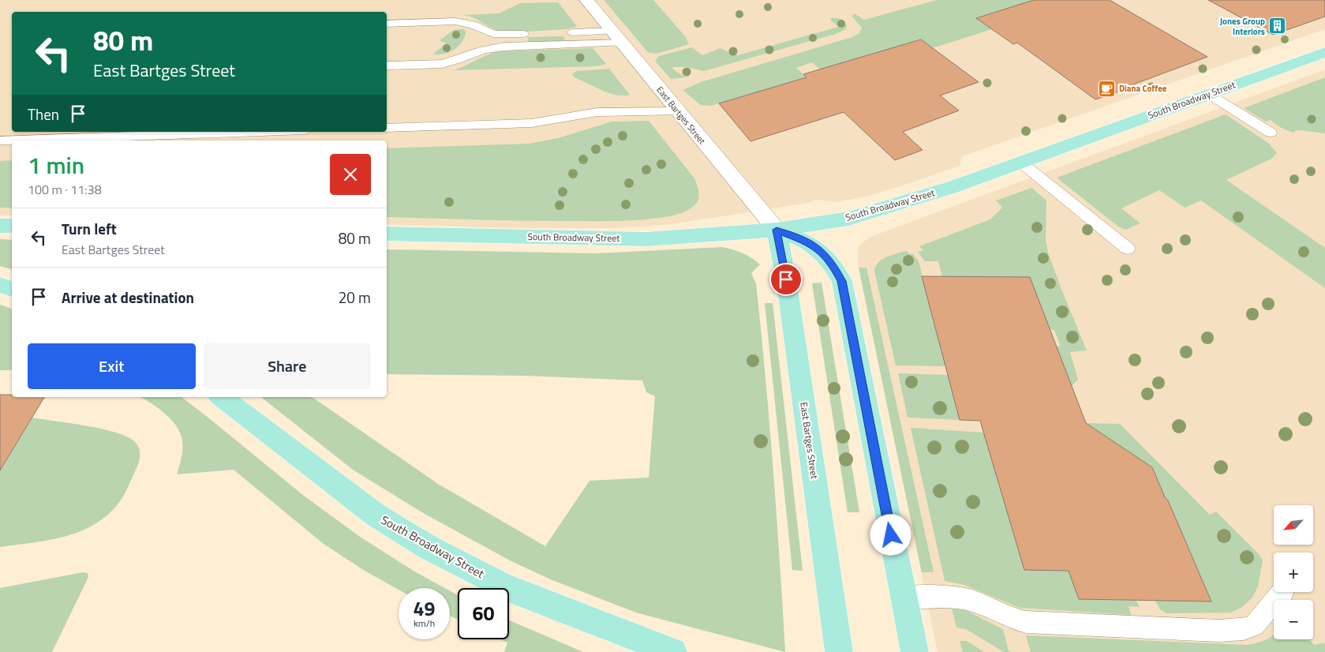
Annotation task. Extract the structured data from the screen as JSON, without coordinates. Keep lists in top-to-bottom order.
{
  "streets": {
    "main road": ["South Broadway Street", "East Bartges Street"]
  },
  "crossings": [
    ["South Broadway Street", "East Bartges Street"]
  ],
  "places": {
    "building": ["Jones Group Interiors"],
    "cafe": ["Diana Coffee"]
  },
  "north": "bottom left",
  "page": {
    "turn": ["80 m", "East Bartges Street"],
    "then": "Then",
    "heading": ["1 min", "100 m · 11:38"],
    "list": [
      {
        "name": "Turn left",
        "note": "East Bartges Street",
        "value": "80 m"
      },
      {
        "name": "Arrive at destination",
        "value": "20 m"
      }
    ],
    "buttons": ["Exit", "Share"],
    "map_buttons": ["+", "−"],
    "speed": "49 km/h",
    "limit": "60"
  }
}
